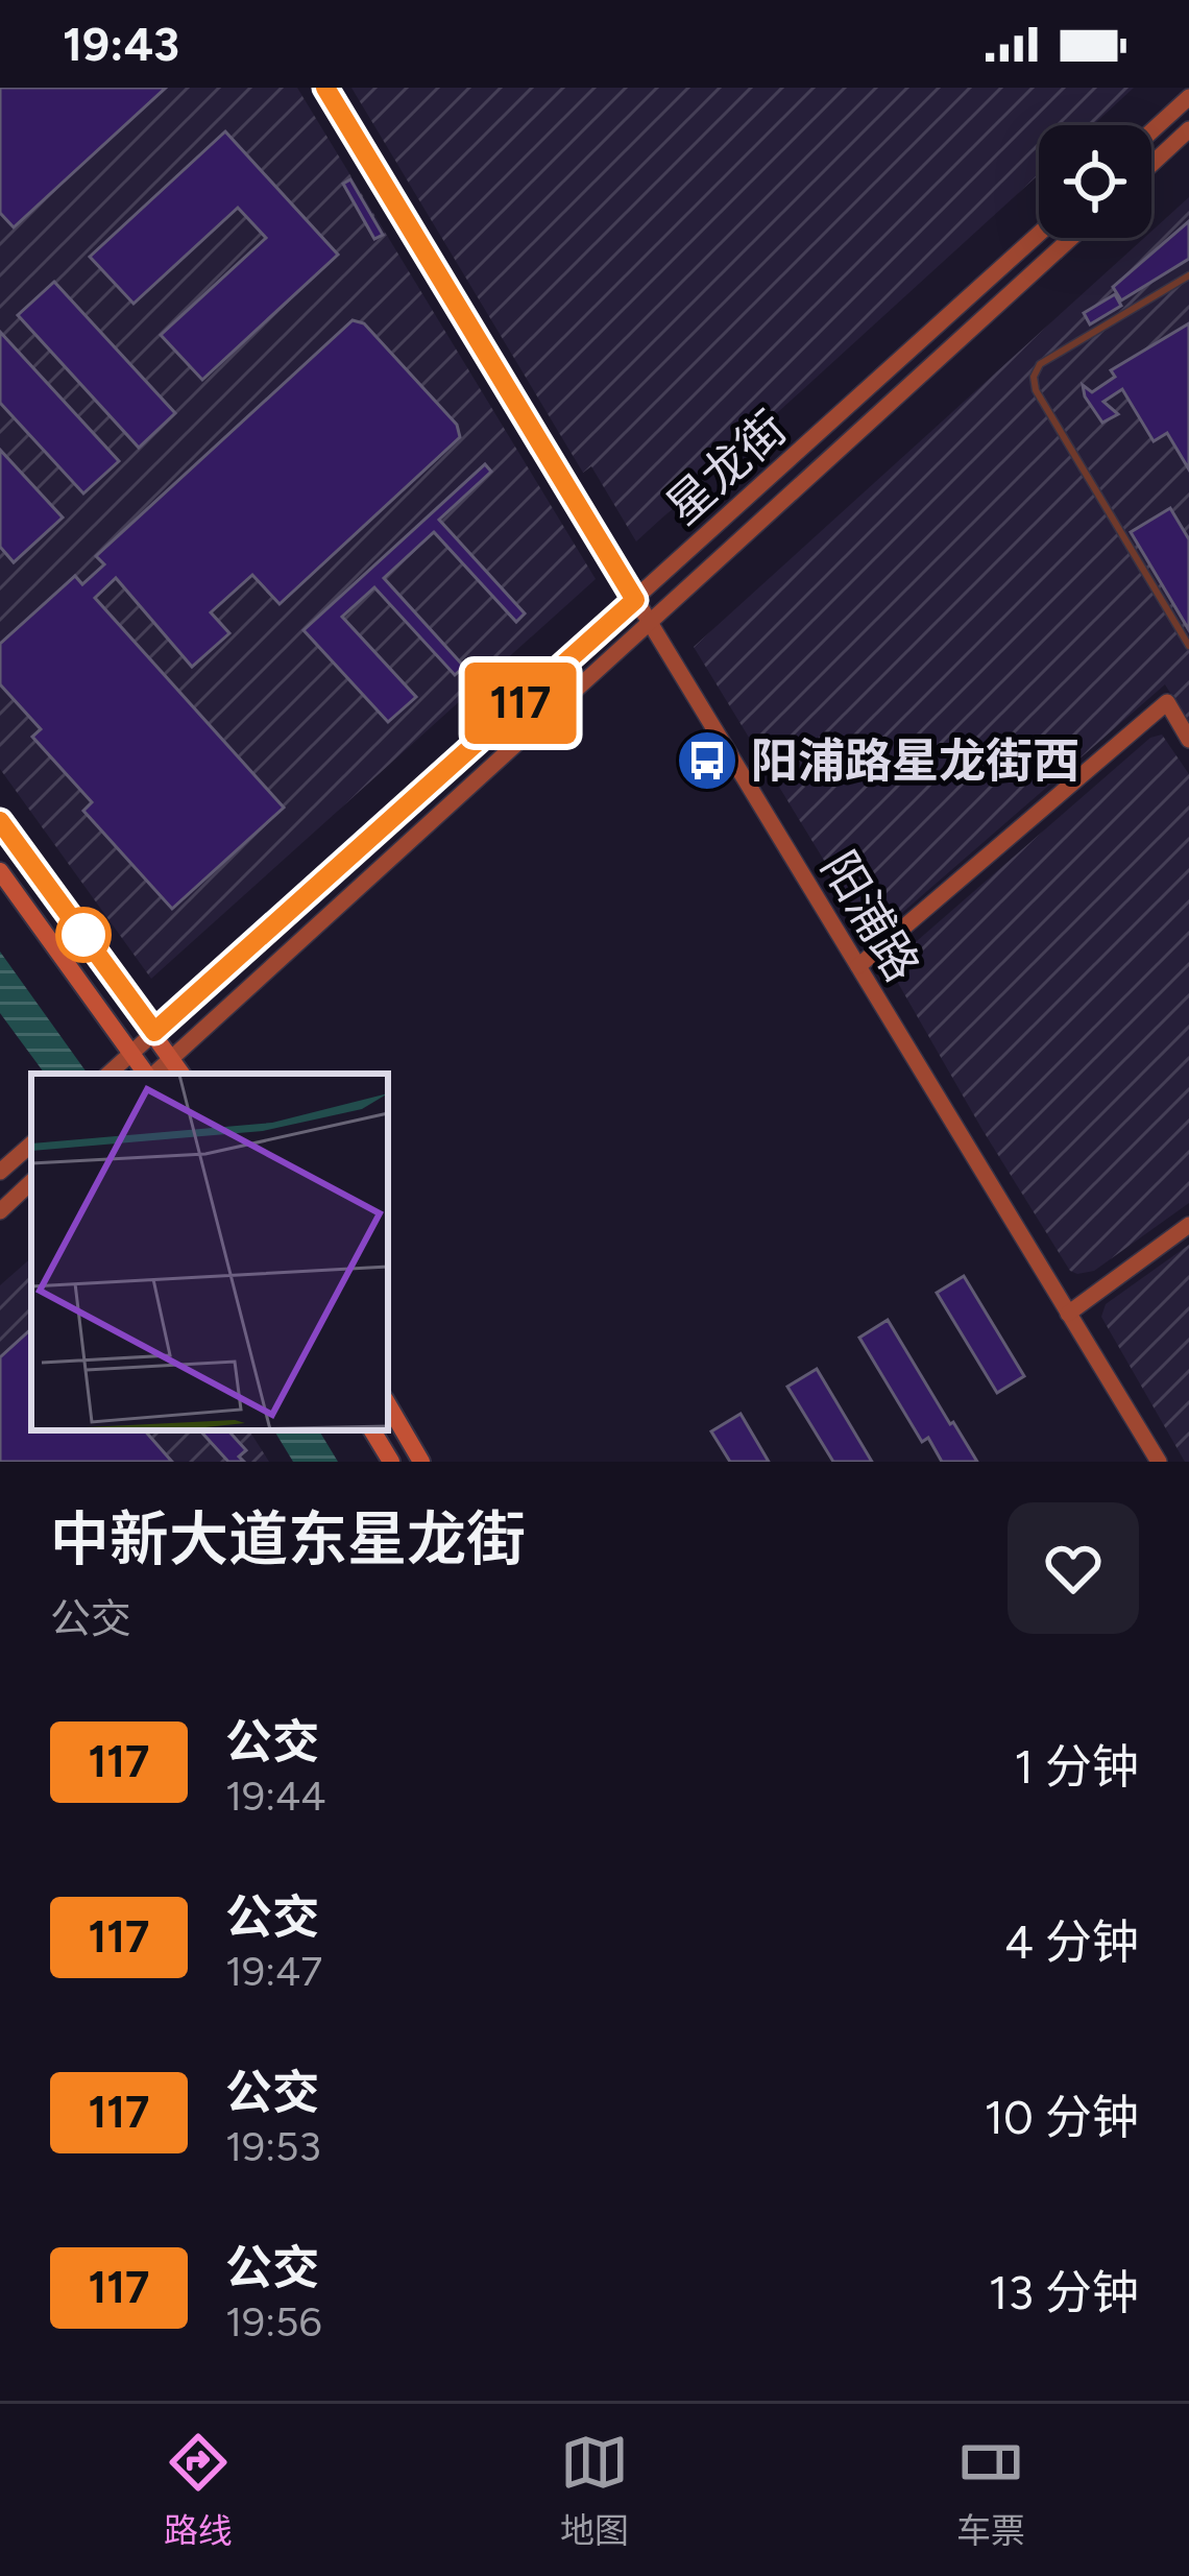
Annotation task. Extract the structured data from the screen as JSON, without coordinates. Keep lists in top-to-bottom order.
{
  "streets": {
    "main road": ["星龙街", "阳浦路"]
  },
  "crossings": [
    ["星龙街", "阳浦路"]
  ],
  "places": {
    "bus stop": ["阳浦路星龙街西"]
  },
  "lines": ["bus line 117"],
  "page": {
    "status": "19:43",
    "on_map": "117",
    "heading": ["中新大道东星龙街", "公交"],
    "list": [
      {
        "mark": "117",
        "name": "公交",
        "note": "19:44",
        "value": "1 分钟"
      },
      {
        "mark": "117",
        "name": "公交",
        "note": "19:47",
        "value": "4 分钟"
      },
      {
        "mark": "117",
        "name": "公交",
        "note": "19:53",
        "value": "10 分钟"
      },
      {
        "mark": "117",
        "name": "公交",
        "note": "19:56",
        "value": "13 分钟"
      }
    ],
    "tabs": ["路线", "地图", "车票"]
  }
}
